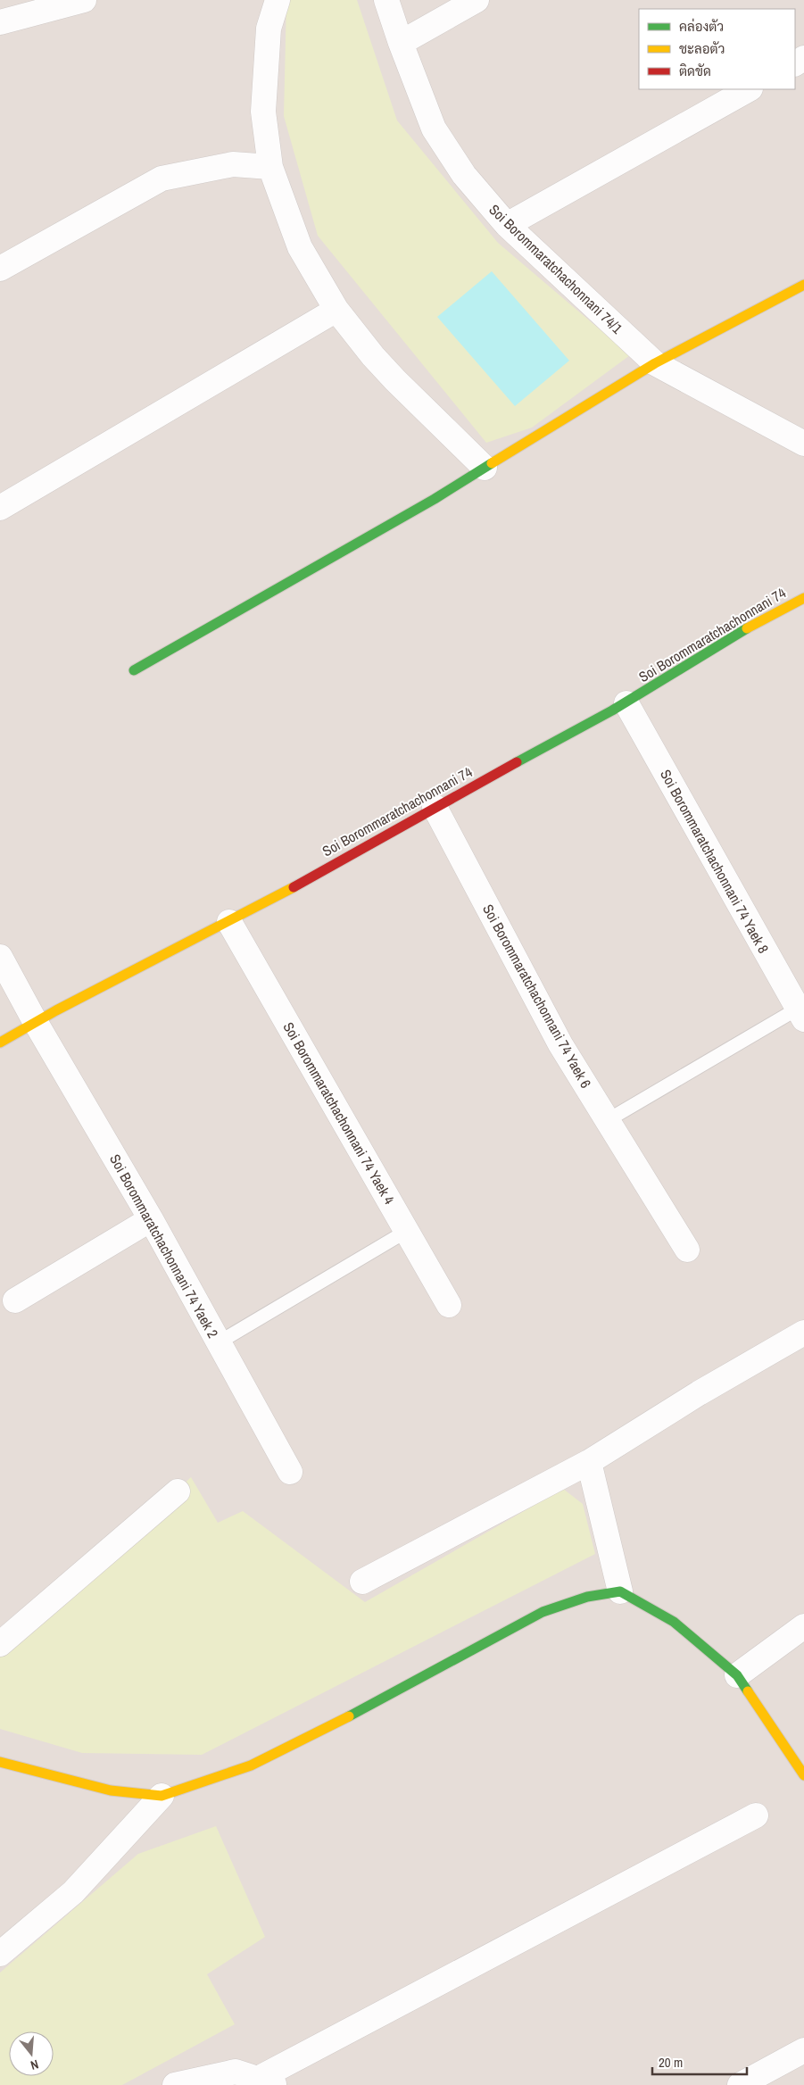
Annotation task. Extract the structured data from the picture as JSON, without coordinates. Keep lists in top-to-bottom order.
{
  "streets": {
    "street": [
      "Soi Borommaratchachonnani 74/1",
      "Soi Borommaratchachonnani 74",
      "Soi Borommaratchachonnani 74 Yaek 8",
      "Soi Borommaratchachonnani 74 Yaek 6",
      "Soi Borommaratchachonnani 74 Yaek 4",
      "Soi Borommaratchachonnani 74 Yaek 2"
    ]
  },
  "crossings": [
    ["Soi Borommaratchachonnani 74", "Soi Borommaratchachonnani 74 Yaek 8"],
    ["Soi Borommaratchachonnani 74", "Soi Borommaratchachonnani 74 Yaek 6"],
    ["Soi Borommaratchachonnani 74", "Soi Borommaratchachonnani 74 Yaek 4"],
    ["Soi Borommaratchachonnani 74", "Soi Borommaratchachonnani 74 Yaek 2"]
  ],
  "legend": ["คล่องตัว", "ชะลอตัว", "ติดขัด"],
  "scale_bar": "20 m",
  "north": "bottom"
}
